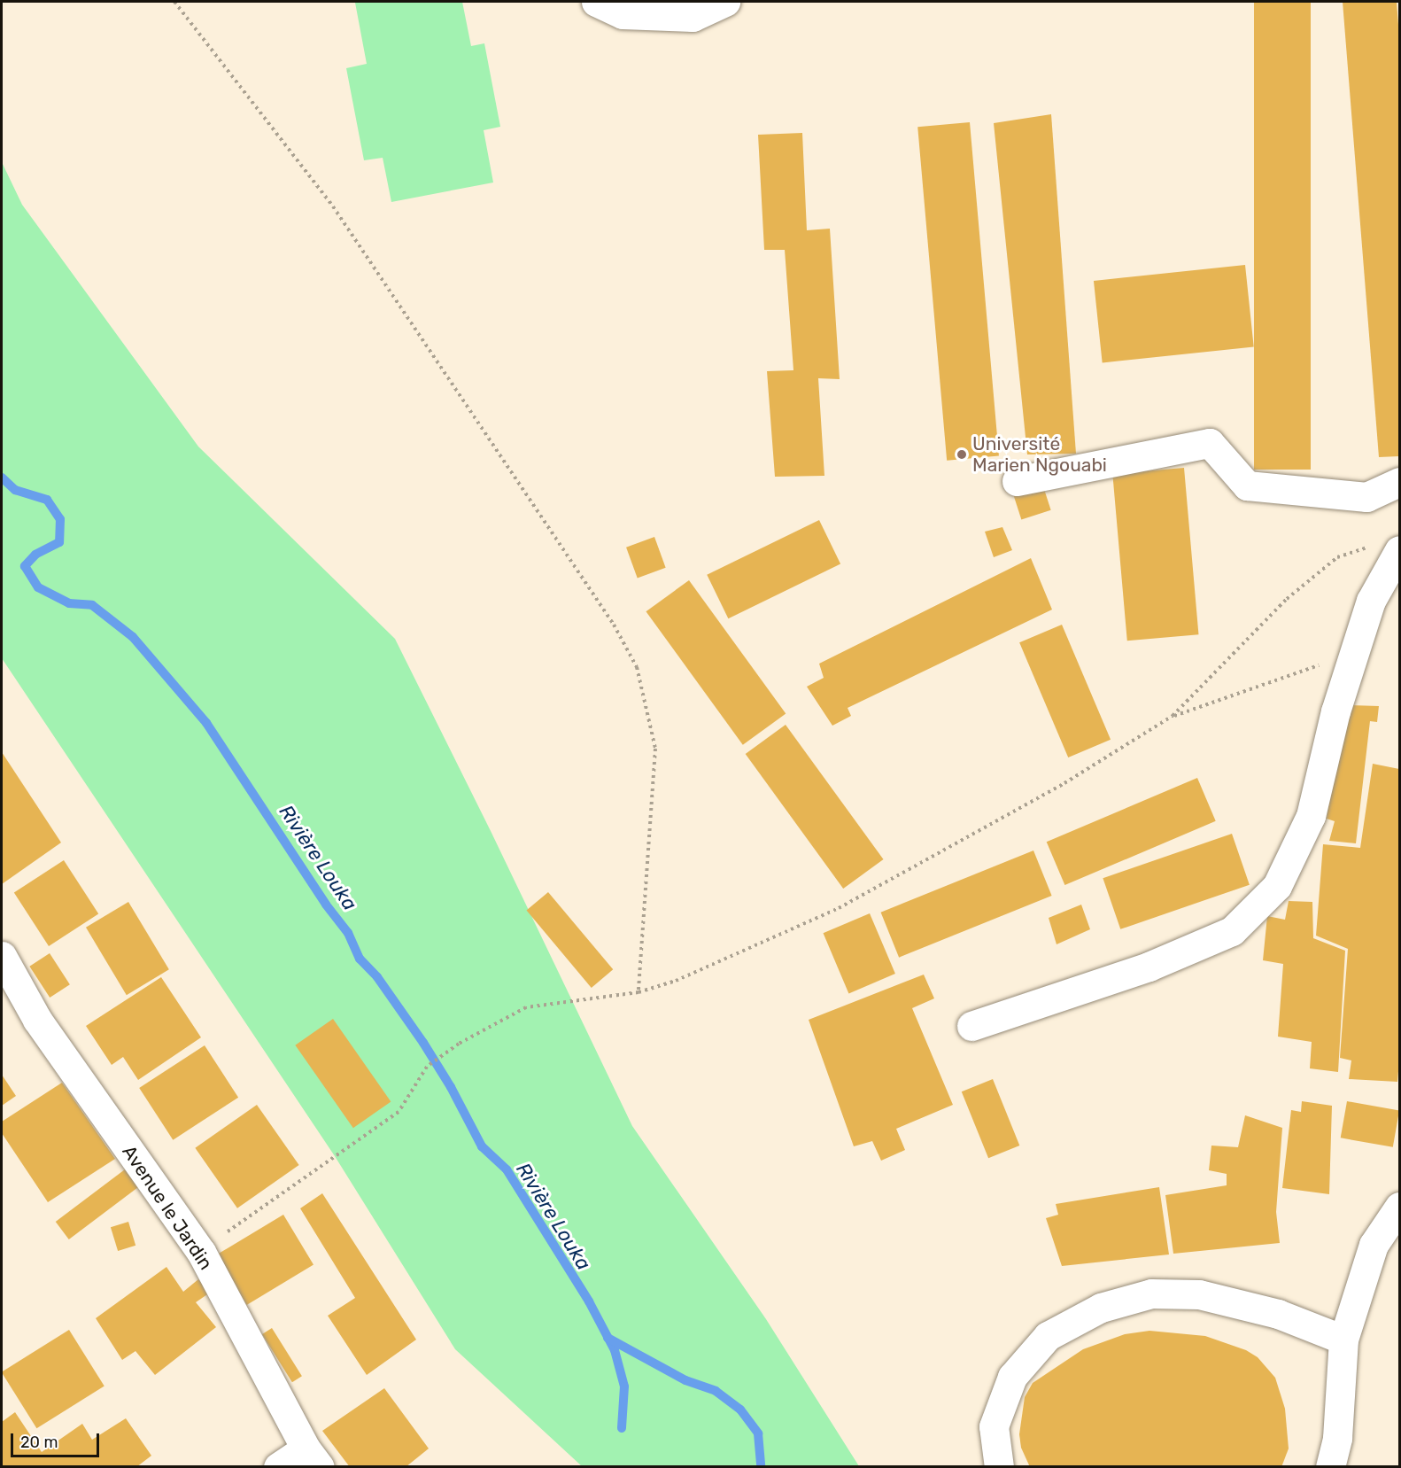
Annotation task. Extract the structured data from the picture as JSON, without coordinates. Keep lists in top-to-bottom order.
{
  "streets": {
    "street": ["Avenue le Jardin"]
  },
  "water": ["Rivière Louka"],
  "places": ["Université Marien Ngouabi"],
  "scale_bar": "20 m"
}
